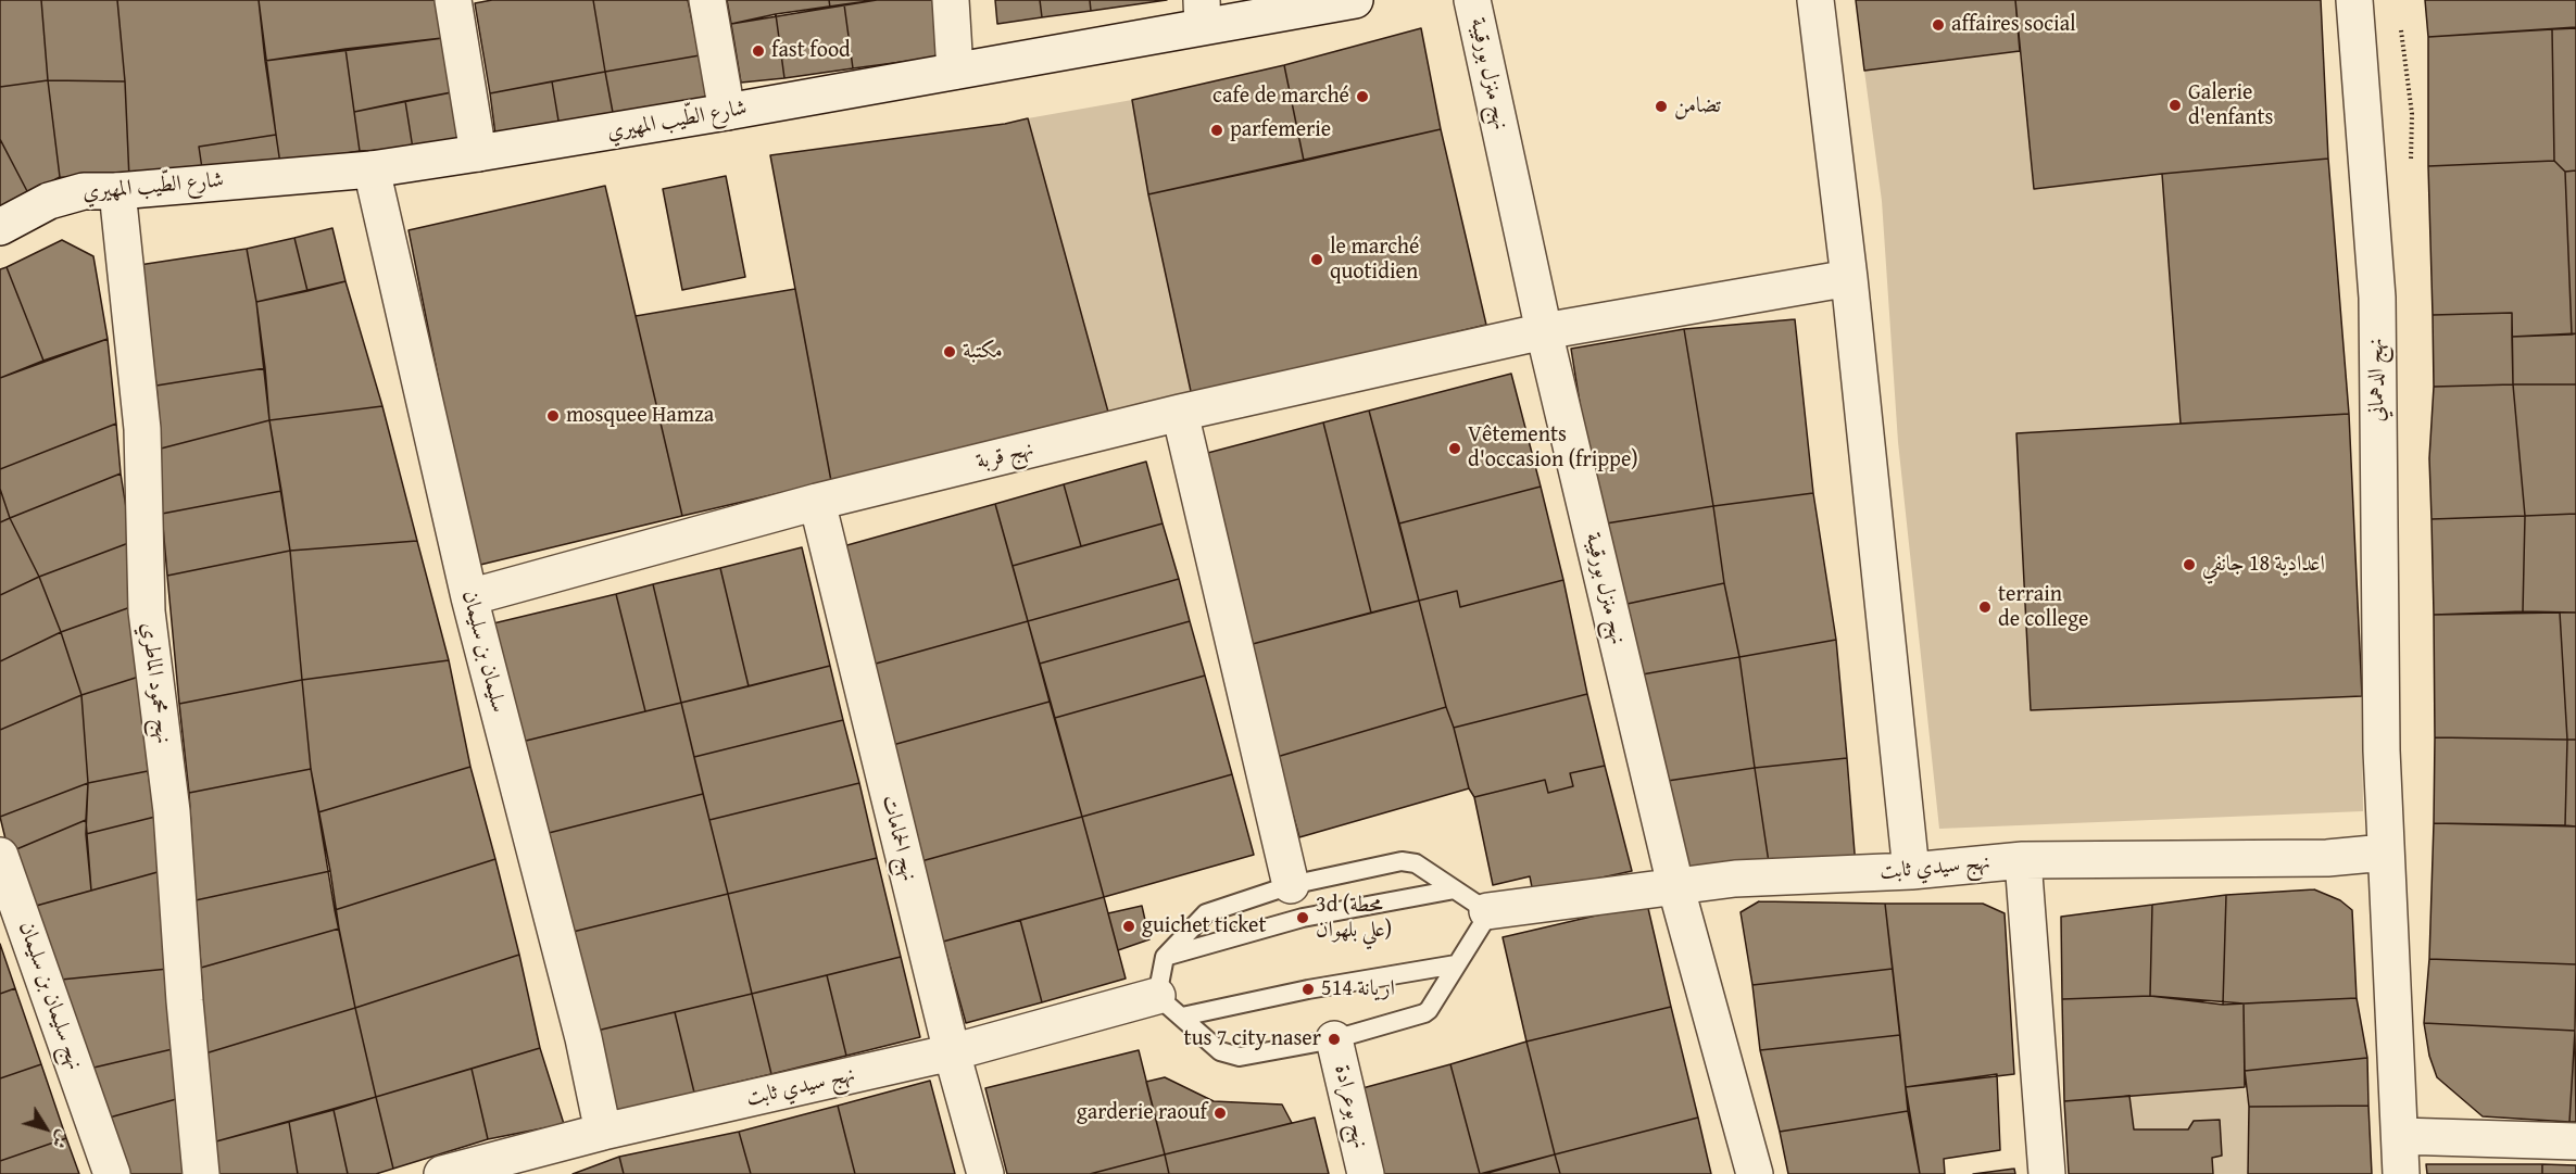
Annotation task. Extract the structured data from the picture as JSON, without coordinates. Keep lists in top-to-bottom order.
{
  "streets": {
    "street": [
      "نهج منزل بورقيبة",
      "شارع الطّيب المهيري",
      "نهج الدهماني",
      "نهج قربة",
      "سليمان بن سليمان",
      "نهج محمود الماطري",
      "نهج الحمامات",
      "نهج سيدي ثابت",
      "نهج سليمان بن سليمان",
      "نهج بوعرادة"
    ]
  },
  "crossings": [
    ["نهج منزل بورقيبة", "نهج قربة"],
    ["نهج منزل بورقيبة", "نهج سيدي ثابت"],
    ["شارع الطّيب المهيري", "سليمان بن سليمان"],
    ["شارع الطّيب المهيري", "نهج محمود الماطري"],
    ["نهج الدهماني", "نهج سيدي ثابت"],
    ["نهج قربة", "سليمان بن سليمان"],
    ["نهج قربة", "نهج الحمامات"],
    ["سليمان بن سليمان", "نهج سيدي ثابت"],
    ["نهج الحمامات", "نهج سيدي ثابت"]
  ],
  "places": [
    "affaires social",
    "fast food",
    "cafe de marché",
    "Galerie d'enfants",
    "تضامن",
    "parfemerie",
    "le marché quotidien",
    "مكتبة",
    "mosquee Hamza",
    "Vêtements d'occasion (frippe)",
    "اعدادية 18 جانفي",
    "terrain de college",
    "3d (محطة علي بلهوان)",
    "guichet ticket",
    "514 اريانة",
    "tus 7 city naser",
    "garderie raouf"
  ],
  "north": "bottom right"
}
